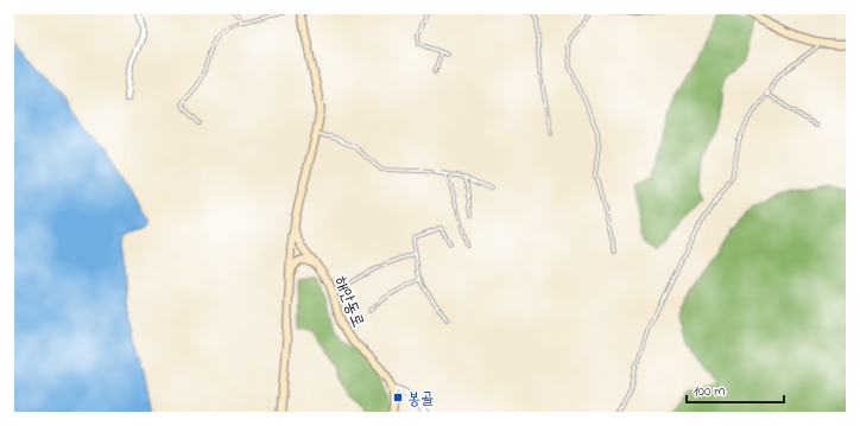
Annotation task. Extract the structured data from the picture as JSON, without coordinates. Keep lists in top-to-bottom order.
{
  "streets": {
    "street": ["해안동로"]
  },
  "places": {
    "transit": ["봉골"]
  },
  "scale_bar": "100 m"
}
